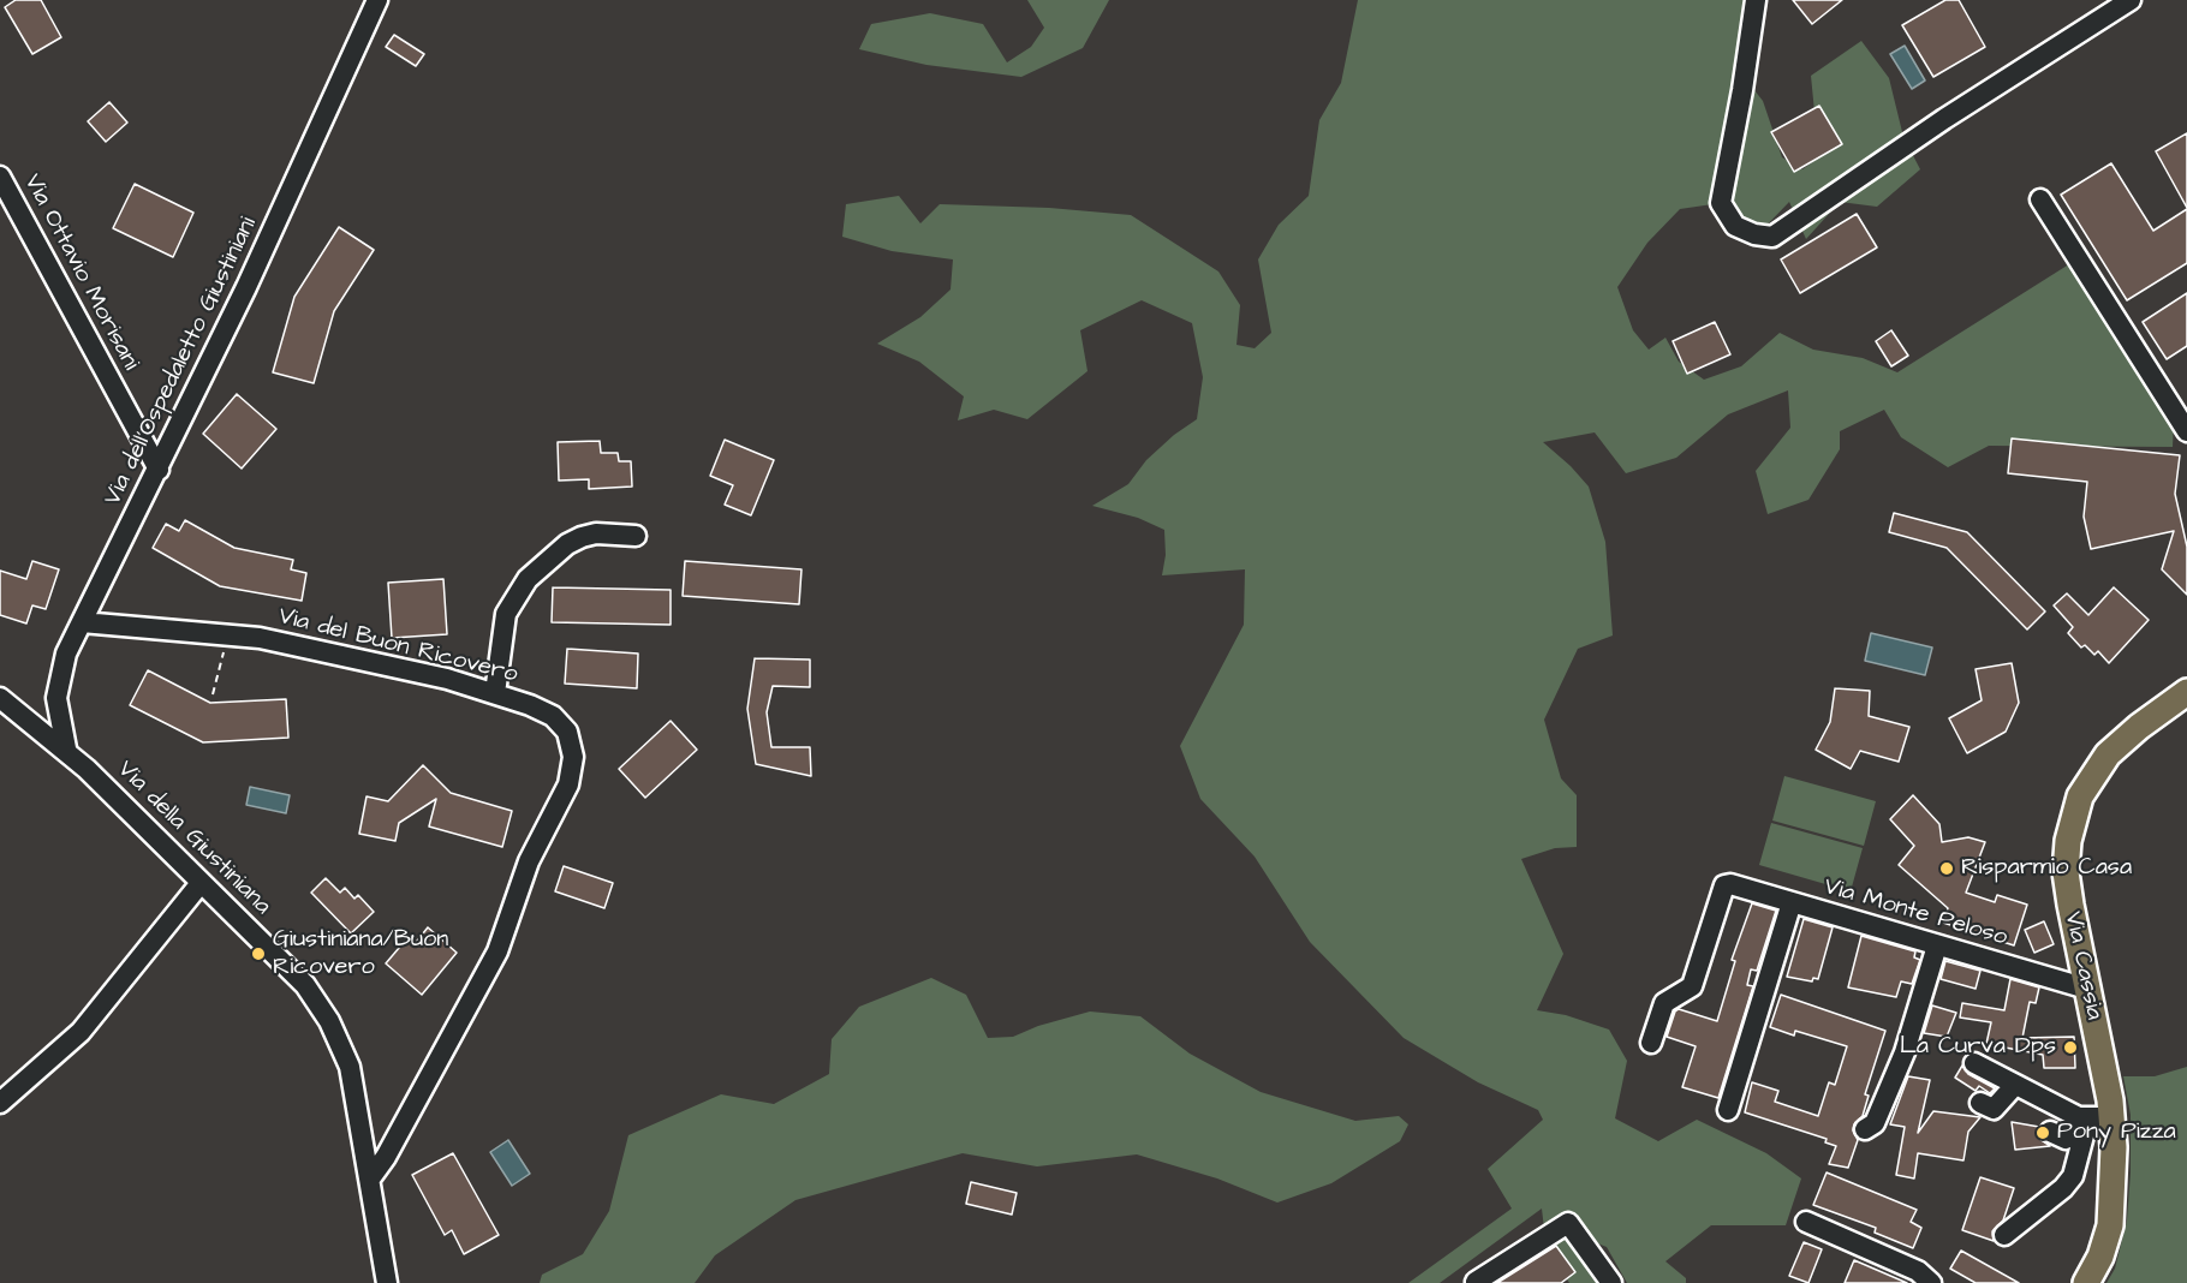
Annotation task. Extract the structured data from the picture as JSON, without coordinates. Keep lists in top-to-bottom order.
{
  "streets": {
    "main road": ["Via Cassia"],
    "street": [
      "Via Ottavio Morisani",
      "Via dell'Ospedaletto Giustiniani",
      "Via del Buon Ricovero",
      "Via della Giustiniana",
      "Via Monte Peloso"
    ]
  },
  "crossings": [
    ["Via Ottavio Morisani", "Via dell'Ospedaletto Giustiniani"],
    ["Via dell'Ospedaletto Giustiniani", "Via del Buon Ricovero"],
    ["Via dell'Ospedaletto Giustiniani", "Via della Giustiniana"],
    ["Via del Buon Ricovero", "Via della Giustiniana"],
    ["Via Monte Peloso", "Via Cassia"]
  ],
  "places": [
    "Risparmio Casa",
    "Giustiniana/Buon Ricovero",
    "La Curva Dps",
    "Pony Pizza"
  ]
}
